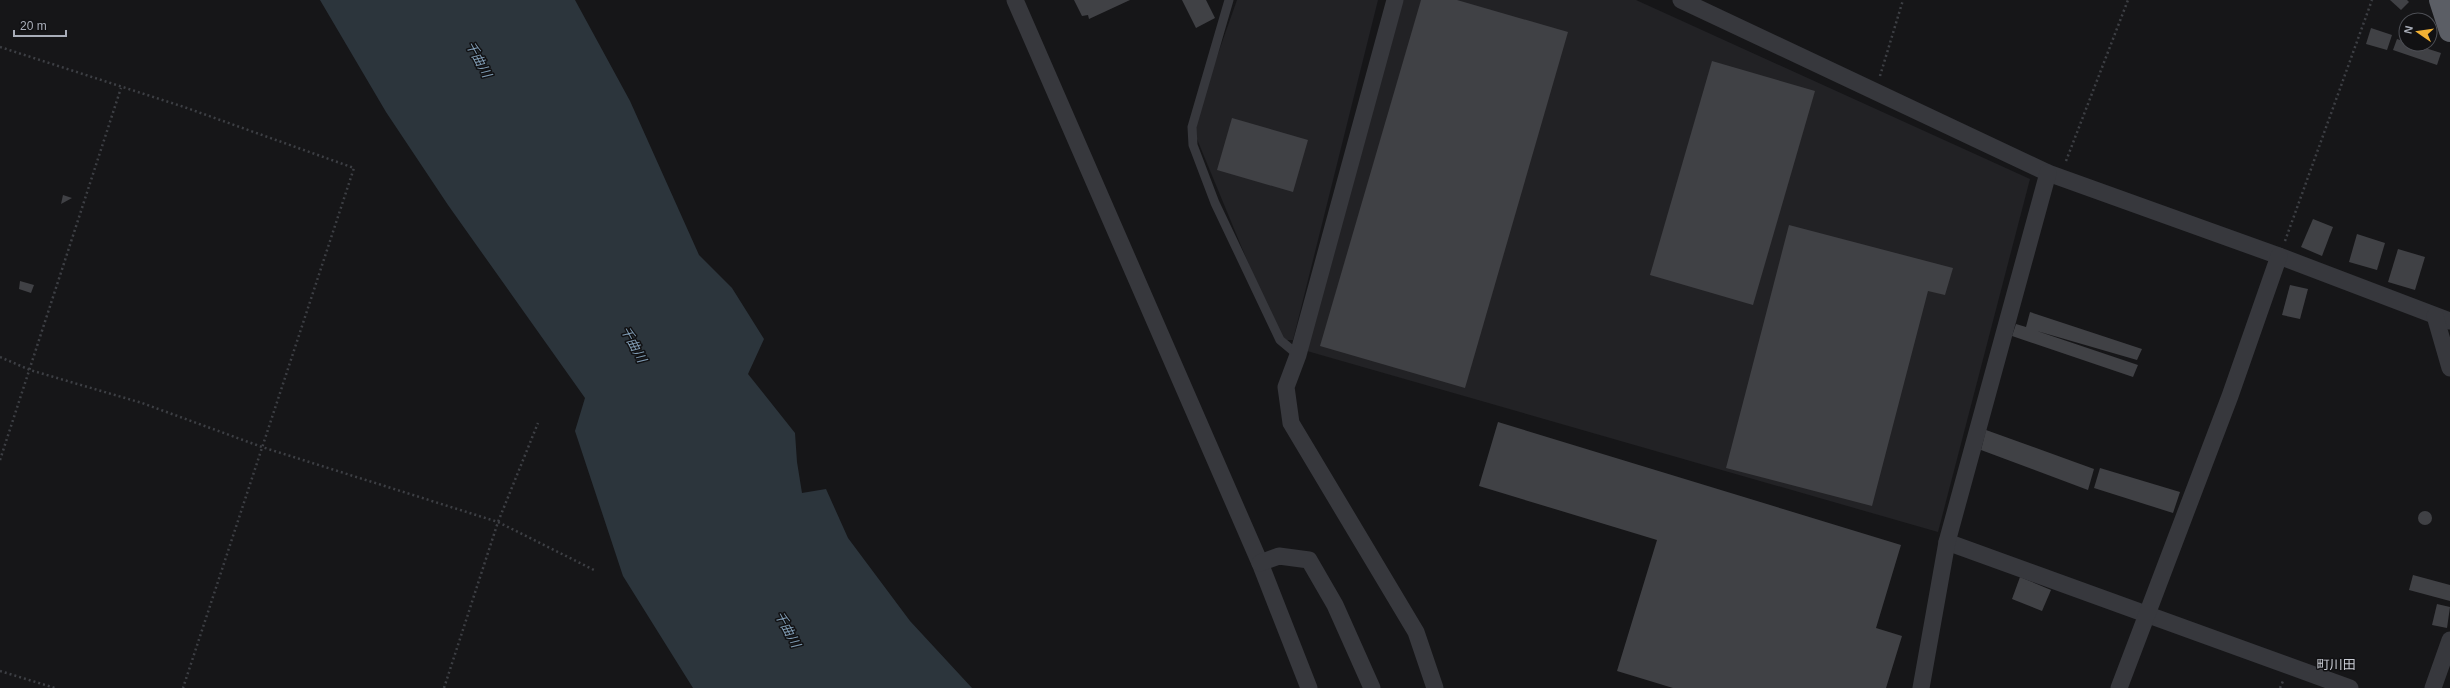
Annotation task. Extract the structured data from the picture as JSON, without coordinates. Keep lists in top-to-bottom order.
{
  "districts": ["町川田"],
  "water": ["千曲川"],
  "scale_bar": "20 m",
  "north": "left"
}
